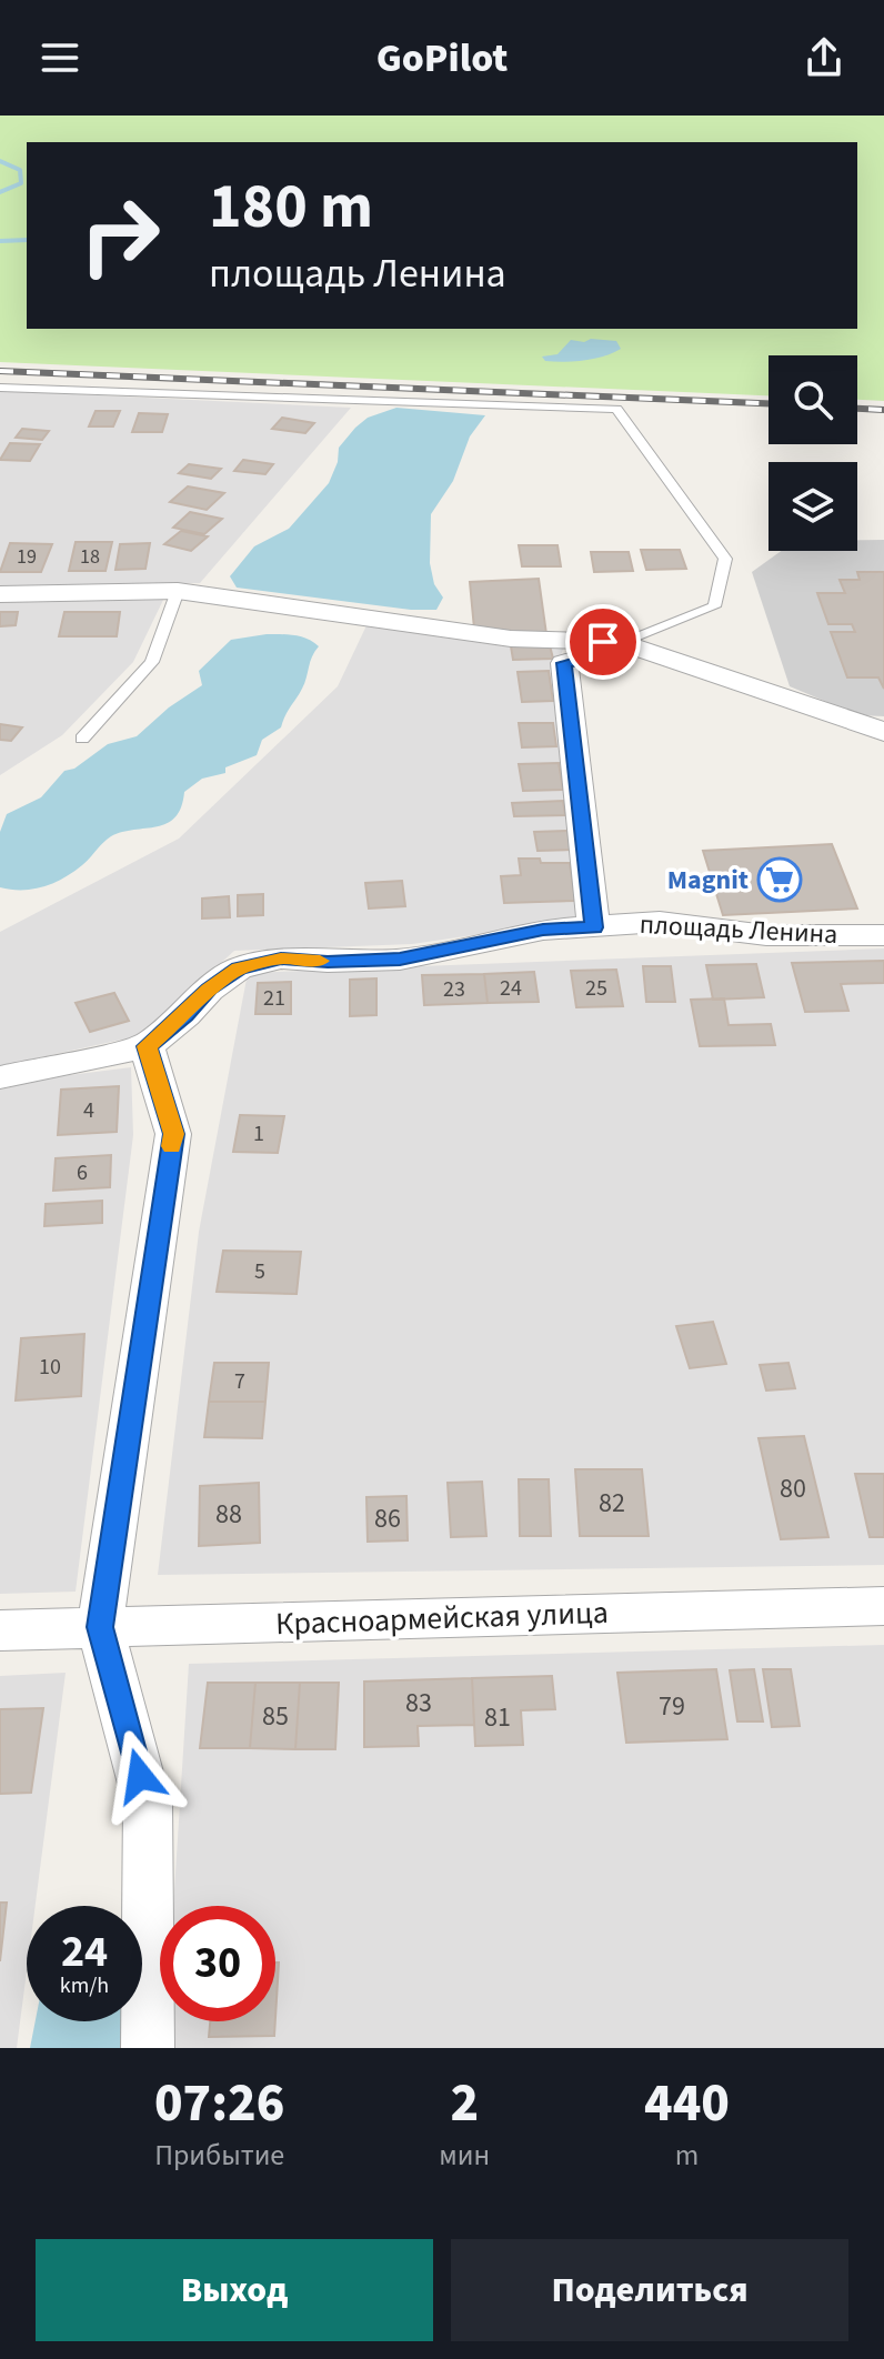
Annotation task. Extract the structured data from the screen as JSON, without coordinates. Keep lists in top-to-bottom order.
{
  "streets": {
    "street": ["площадь Ленина", "Красноармейская улица"]
  },
  "places": {
    "supermarket": ["Magnit"]
  },
  "house_numbers": [
    "19",
    "18",
    "24",
    "25",
    "23",
    "21",
    "4",
    "1",
    "6",
    "5",
    "10",
    "7",
    "80",
    "82",
    "88",
    "86",
    "83",
    "79",
    "85",
    "81"
  ],
  "page": {
    "header": "GoPilot",
    "turn": ["180 m", "площадь Ленина"],
    "speed": "24 km/h",
    "limit": "30",
    "eta": [
      "07:26",
      "Прибытие",
      "2",
      "мин",
      "440",
      "m"
    ],
    "buttons": ["Выход", "Поделиться"]
  }
}
